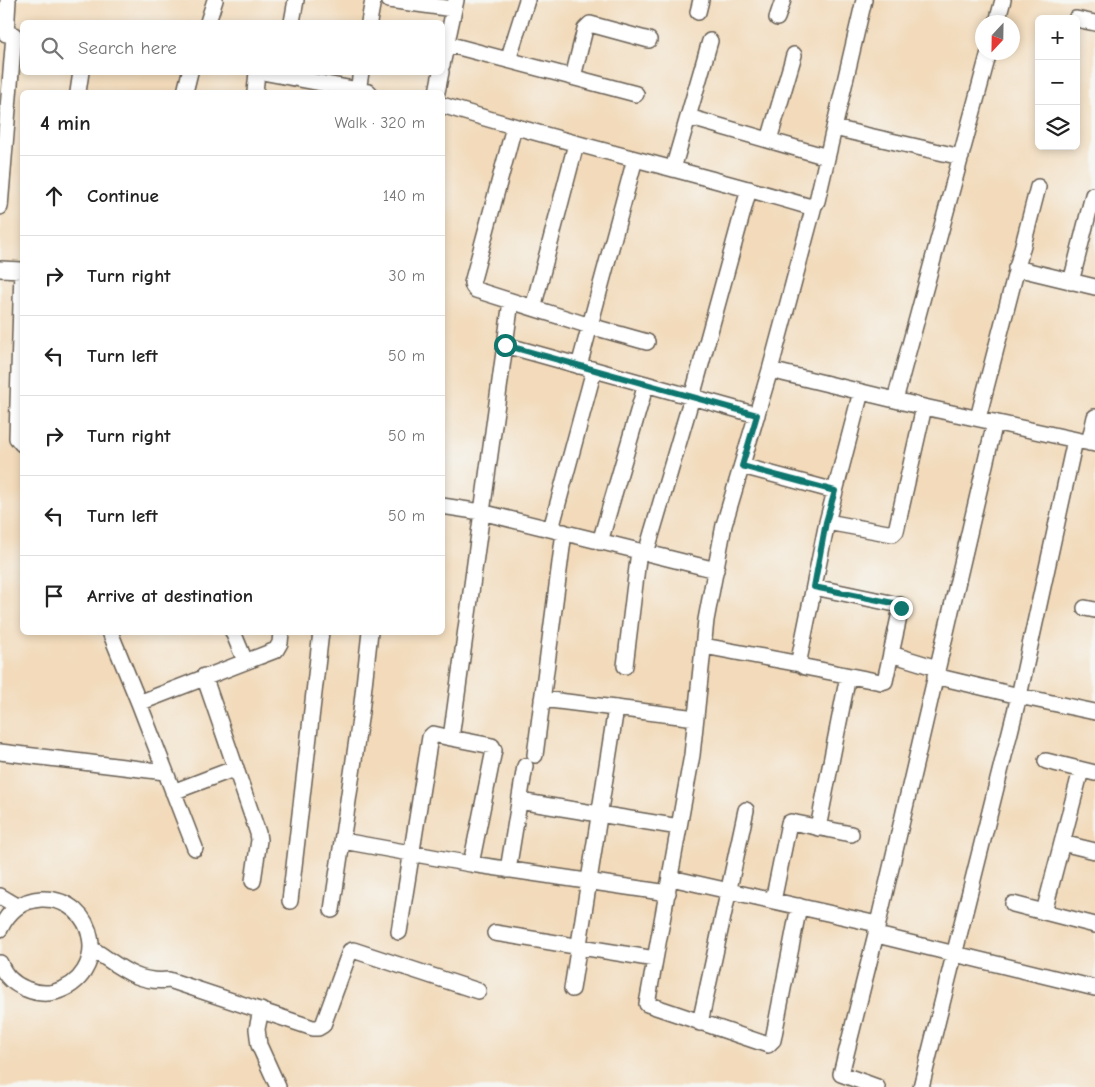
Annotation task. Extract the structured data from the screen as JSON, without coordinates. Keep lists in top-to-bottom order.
{
  "north": "bottom",
  "page": {
    "map_buttons": ["+", "−"],
    "search": "Search here",
    "heading": ["4 min", "Walk · 320 m"],
    "list": [
      ["Continue", "140 m"],
      ["Turn right", "30 m"],
      ["Turn left", "50 m"],
      ["Turn right", "50 m"],
      ["Turn left", "50 m"],
      "Arrive at destination"
    ]
  }
}
